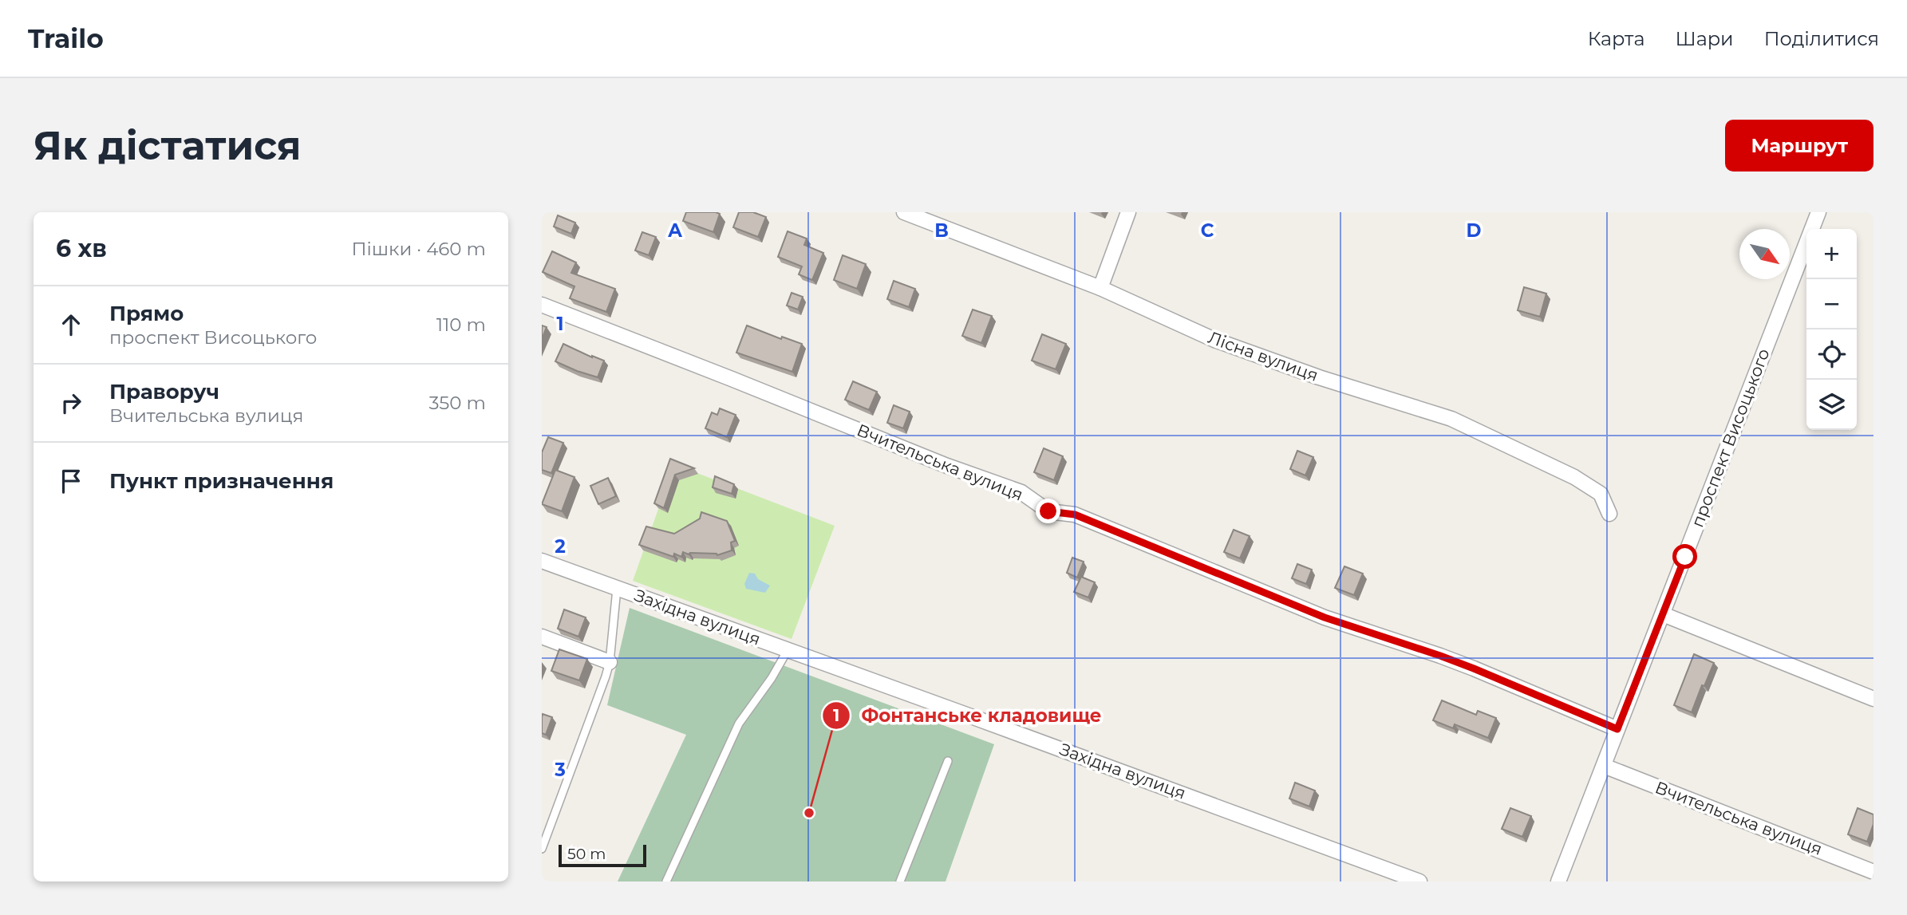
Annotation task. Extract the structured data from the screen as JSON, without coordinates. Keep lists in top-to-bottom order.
{
  "streets": {
    "street": [
      "Лісна вулиця",
      "проспект Висоцького",
      "Вчительська вулиця",
      "Західна вулиця"
    ]
  },
  "crossings": [
    ["проспект Висоцького", "Вчительська вулиця"]
  ],
  "places": ["Фонтанське кладовище"],
  "scale_bar": "50 m",
  "north": "bottom right",
  "page": {
    "header": "Trailo",
    "nav": ["Карта", "Шари", "Поділитися"],
    "buttons": "Маршрут",
    "title": "Як дістатися",
    "heading": ["6 хв", "Пішки · 460 m"],
    "map_buttons": ["+", "−"],
    "list": [
      ["Прямо", "проспект Висоцького", "110 m"],
      ["Праворуч", "Вчительська вулиця", "350 m"],
      "Пункт призначення"
    ],
    "scale": "50 m"
  },
  "grid": {
    "columns": [
      "A",
      "B",
      "C",
      "D"
    ],
    "rows": ["1", "2", "3"]
  }
}
